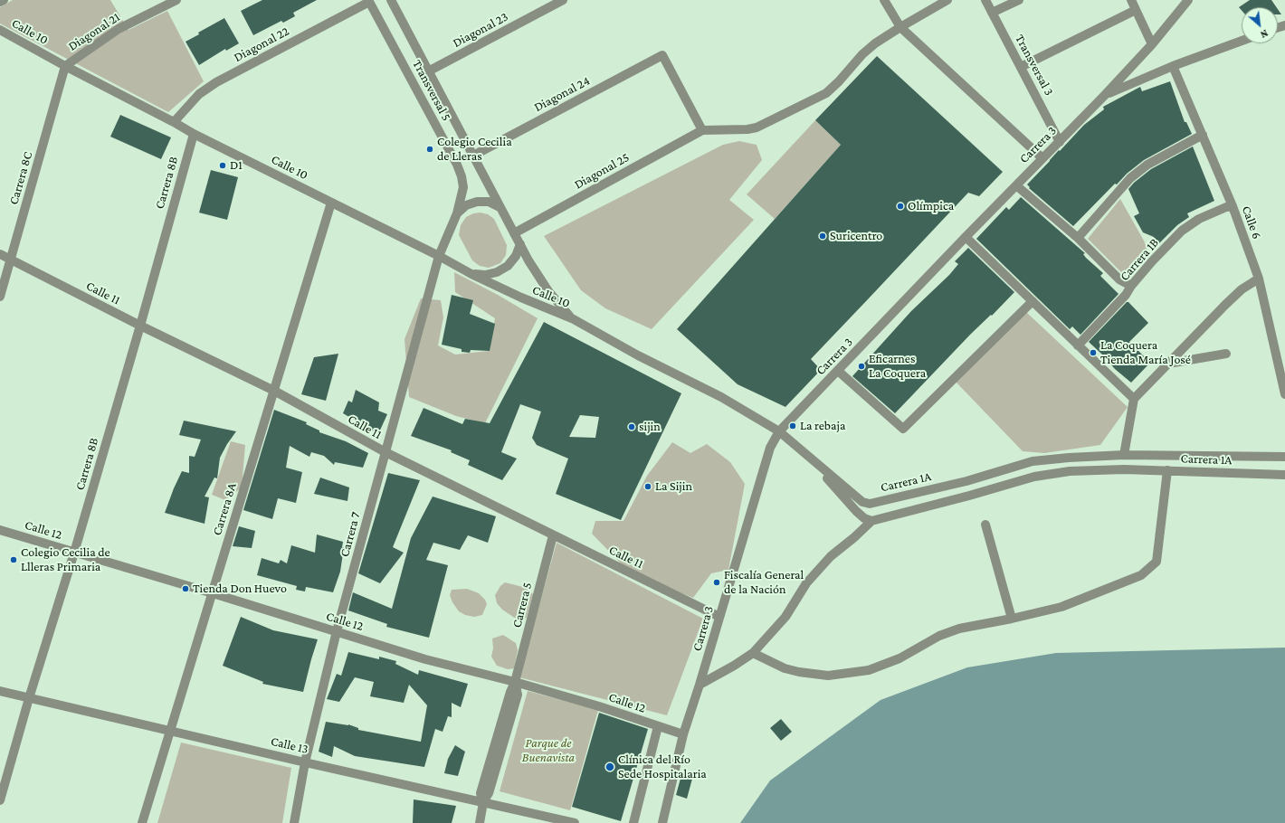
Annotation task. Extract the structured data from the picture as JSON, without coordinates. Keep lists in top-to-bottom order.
{
  "streets": {
    "street": [
      "Diagonal 23",
      "Calle 10",
      "Diagonal 21",
      "Diagonal 22",
      "Transversal 3",
      "Transversal 5",
      "Diagonal 24",
      "Carrera 3",
      "Diagonal 25",
      "Carrera 8C",
      "Carrera 8B",
      "Calle 6",
      "Carrera 1B",
      "Calle 11",
      "Carrera 1A",
      "Carrera 8A",
      "Calle 12",
      "Carrera 7",
      "Carrera 5",
      "Calle 13"
    ]
  },
  "crossings": [
    ["Diagonal 23", "Transversal 5"],
    ["Calle 10", "Diagonal 21"],
    ["Calle 10", "Diagonal 22"],
    ["Calle 10", "Transversal 5"],
    ["Calle 10", "Carrera 3"],
    ["Calle 10", "Diagonal 25"],
    ["Calle 10", "Carrera 8C"],
    ["Calle 10", "Carrera 8B"],
    ["Calle 10", "Carrera 1A"],
    ["Calle 10", "Carrera 8A"],
    ["Calle 10", "Carrera 7"],
    ["Diagonal 21", "Carrera 8C"],
    ["Diagonal 22", "Transversal 5"],
    ["Transversal 3", "Carrera 3"],
    ["Transversal 5", "Diagonal 24"],
    ["Transversal 5", "Diagonal 25"],
    ["Transversal 5", "Carrera 7"],
    ["Diagonal 24", "Diagonal 25"],
    ["Carrera 3", "Calle 11"],
    ["Carrera 3", "Carrera 1A"],
    ["Carrera 3", "Calle 12"],
    ["Diagonal 25", "Carrera 7"],
    ["Carrera 8C", "Calle 11"],
    ["Carrera 8B", "Calle 11"],
    ["Carrera 8B", "Calle 12"],
    ["Carrera 8B", "Calle 13"],
    ["Calle 6", "Carrera 1B"],
    ["Calle 11", "Carrera 8A"],
    ["Calle 11", "Carrera 7"],
    ["Calle 11", "Carrera 5"],
    ["Carrera 8A", "Calle 12"],
    ["Carrera 8A", "Calle 13"],
    ["Calle 12", "Carrera 7"],
    ["Calle 12", "Carrera 5"],
    ["Carrera 7", "Calle 13"],
    ["Carrera 5", "Calle 13"]
  ],
  "parks": ["Parque de Buenavista"],
  "places": [
    "Colegio Cecilia de Lleras",
    "D1",
    "Olímpica",
    "Suricentro",
    "La Coquera Tienda María José",
    "Eficarnes La Coquera",
    "La rebaja",
    "sijin",
    "La Sijin",
    "Colegio Cecilia de Llleras Primaria",
    "Fiscalía General de la Nación",
    "Tienda Don Huevo",
    "Clínica del Río Sede Hospitalaria"
  ],
  "north": "bottom right"
}
